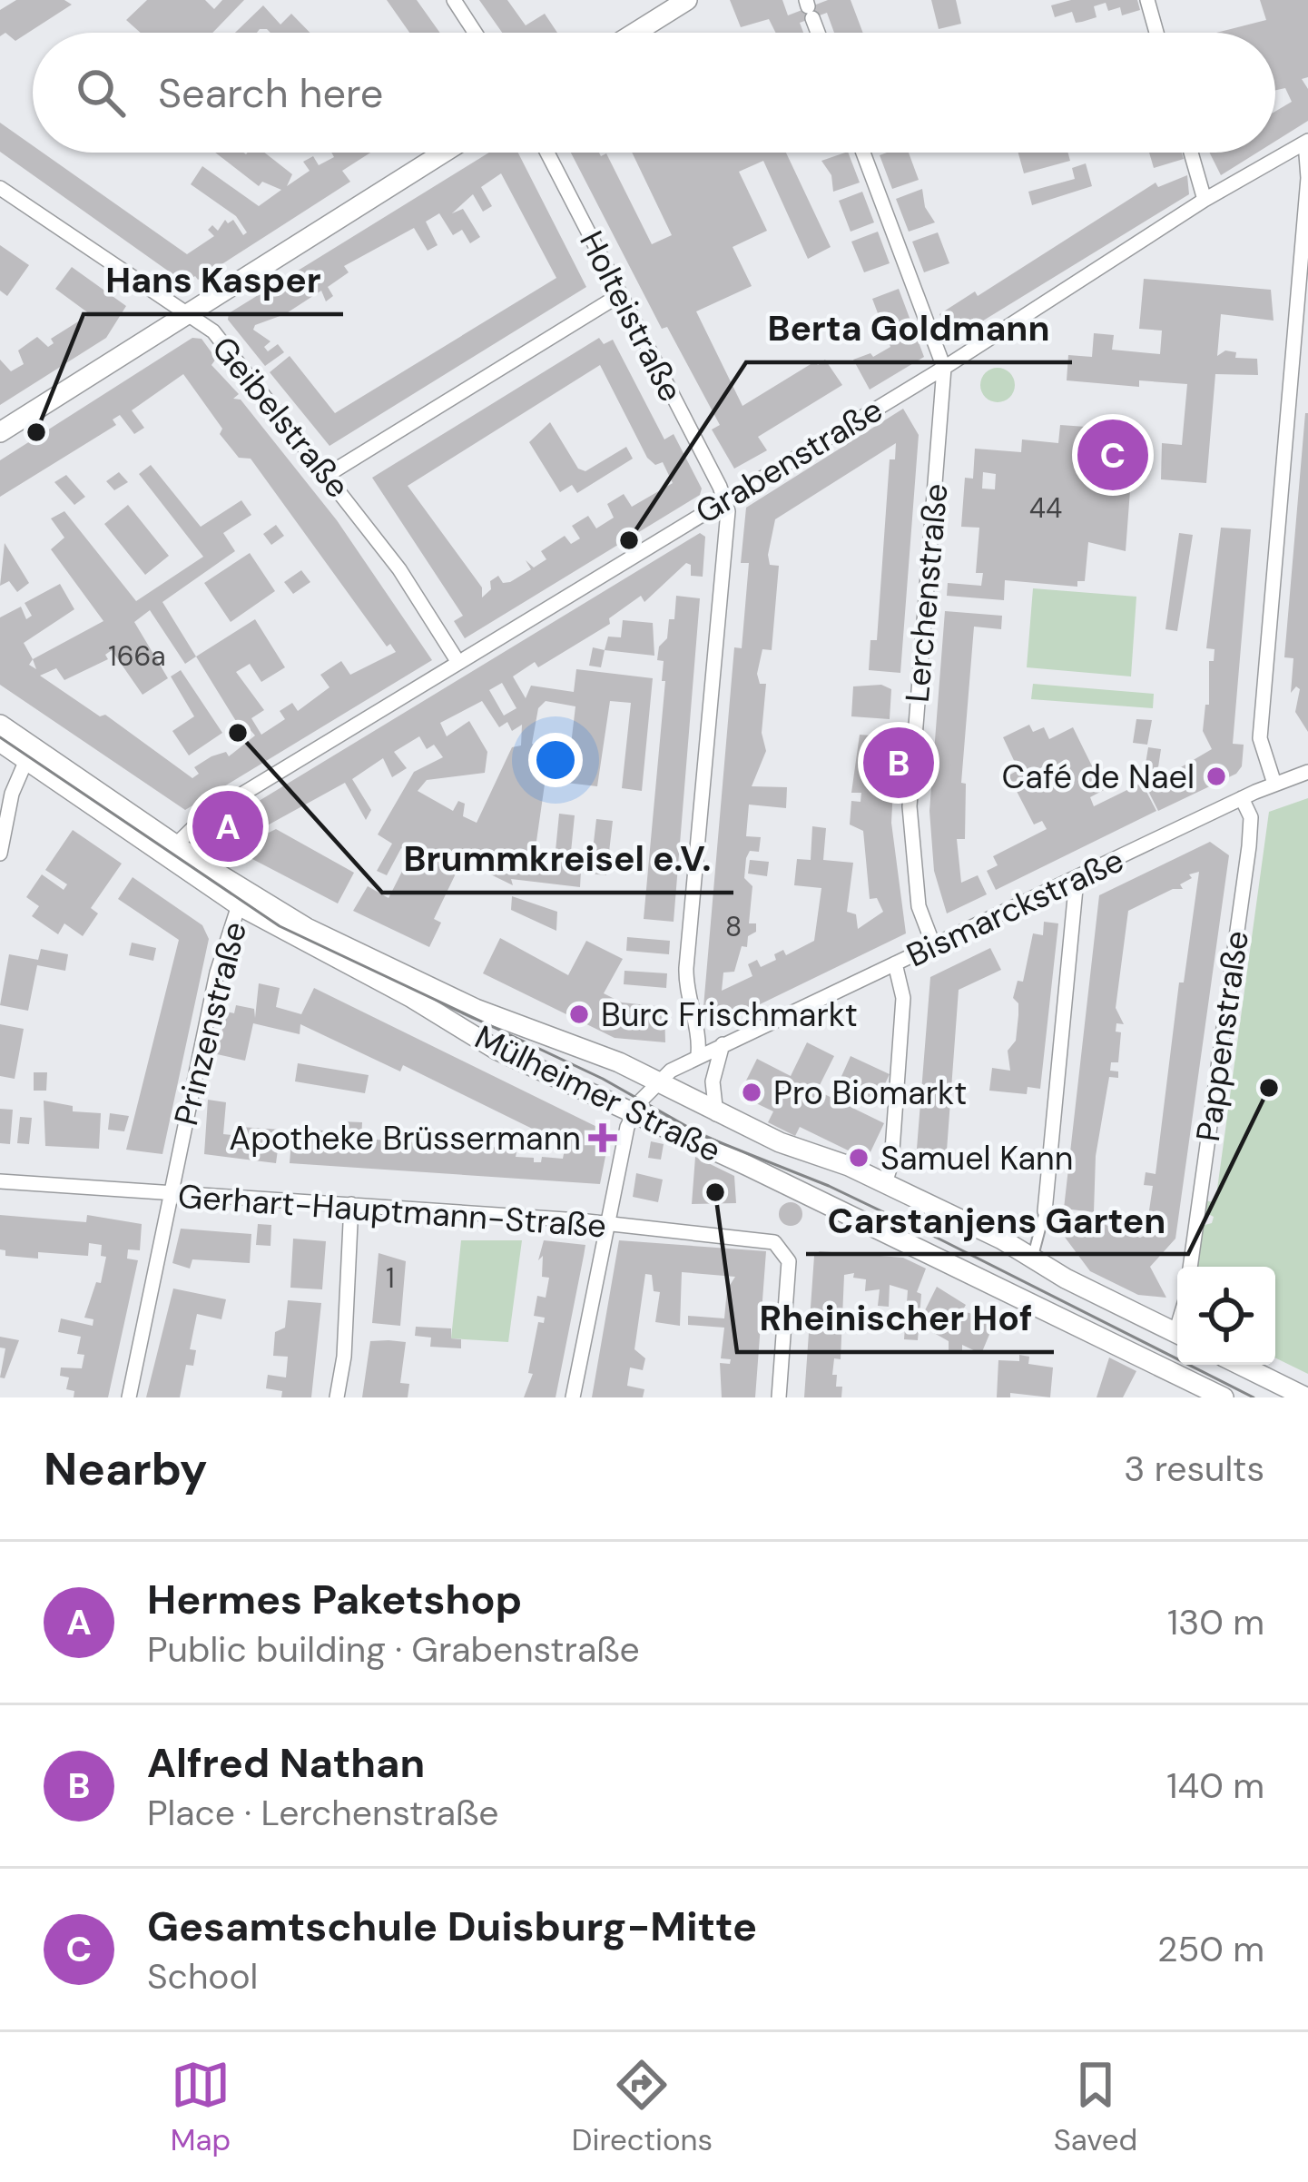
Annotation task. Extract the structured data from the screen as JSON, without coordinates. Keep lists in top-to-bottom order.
{
  "streets": {
    "main road": ["Mülheimer Straße"],
    "street": [
      "Holteistraße",
      "Geibelstraße",
      "Grabenstraße",
      "Lerchenstraße",
      "Bismarckstraße",
      "Prinzenstraße",
      "Pappenstraße",
      "Gerhart-Hauptmann-Straße"
    ]
  },
  "crossings": [
    ["Holteistraße", "Grabenstraße"],
    ["Geibelstraße", "Grabenstraße"],
    ["Grabenstraße", "Lerchenstraße"],
    ["Grabenstraße", "Mülheimer Straße"],
    ["Lerchenstraße", "Bismarckstraße"],
    ["Bismarckstraße", "Pappenstraße"],
    ["Bismarckstraße", "Mülheimer Straße"],
    ["Prinzenstraße", "Mülheimer Straße"],
    ["Prinzenstraße", "Gerhart-Hauptmann-Straße"]
  ],
  "places": {
    "other": [
      "Hans Kasper",
      "Berta Goldmann",
      "Brummkreisel e.V.",
      "Café de Nael",
      "Burc Frischmarkt",
      "Carstanjens Garten",
      "Pro Biomarkt",
      "Samuel Kann",
      "Rheinischer Hof"
    ],
    "health": ["Apotheke Brüssermann"]
  },
  "house_numbers": [
    "44",
    "166a",
    "8",
    "1"
  ],
  "page": {
    "search": "Search here",
    "pins": ["C", "B", "A"],
    "heading": ["Nearby", "3 results"],
    "list": [
      {
        "mark": "A",
        "name": "Hermes Paketshop",
        "note": "Public building · Grabenstraße",
        "value": "130 m"
      },
      {
        "mark": "B",
        "name": "Alfred Nathan",
        "note": "Place · Lerchenstraße",
        "value": "140 m"
      },
      {
        "mark": "C",
        "name": "Gesamtschule Duisburg-Mitte",
        "note": "School",
        "value": "250 m"
      }
    ],
    "nav": ["Map", "Directions", "Saved"]
  }
}
